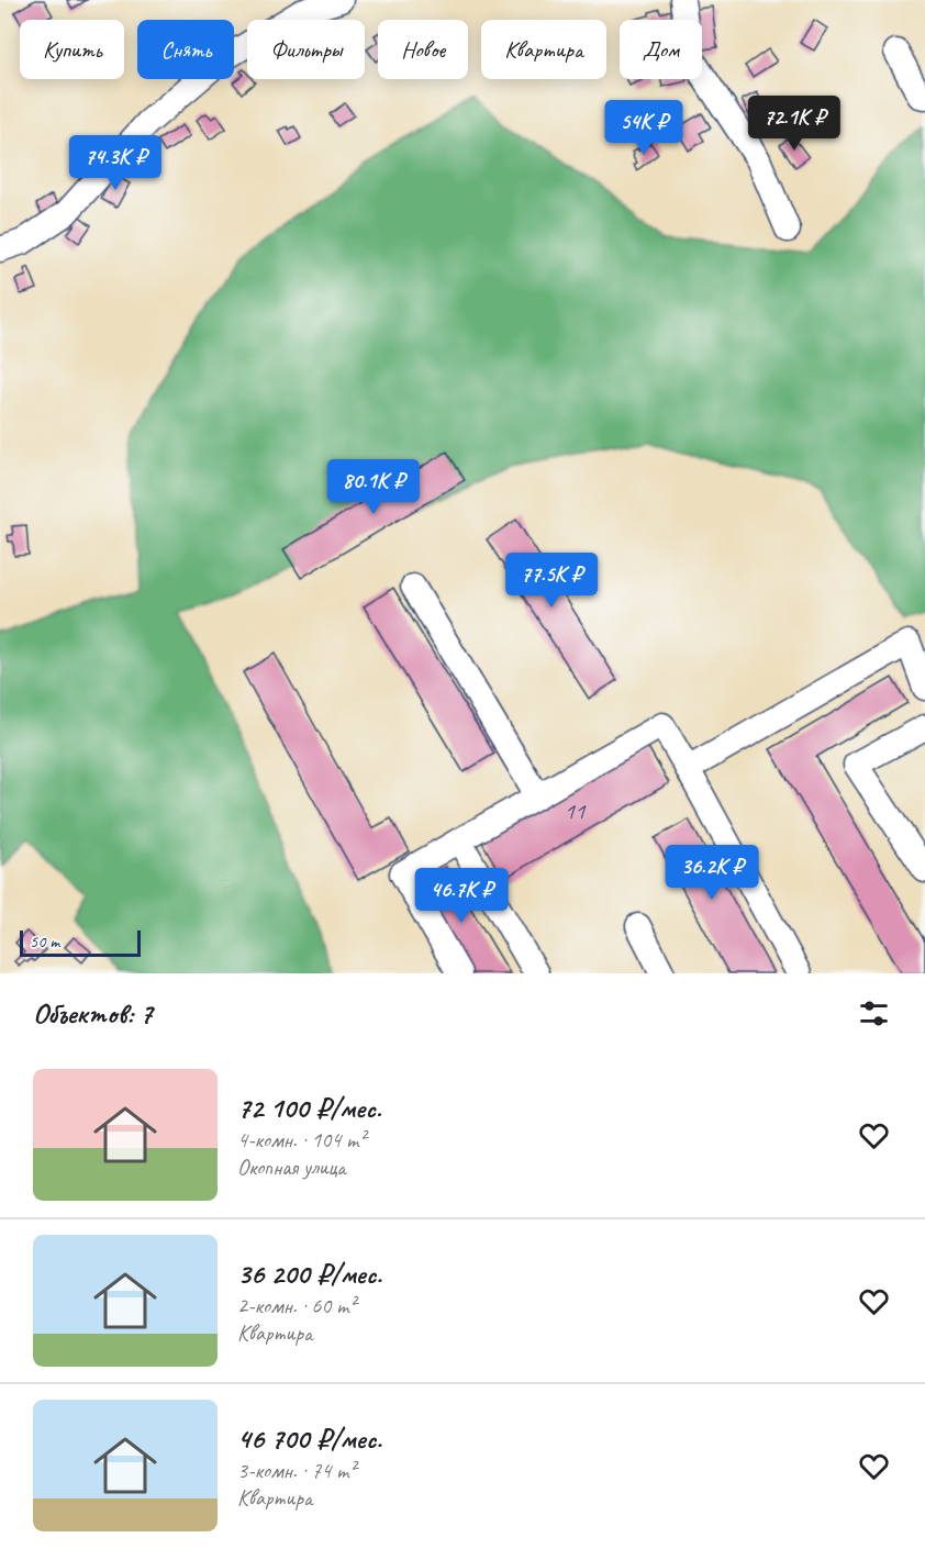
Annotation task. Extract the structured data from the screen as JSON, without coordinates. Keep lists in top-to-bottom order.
{
  "house_numbers": ["11"],
  "scale_bar": "50 m",
  "page": {
    "chip": [
      "Купить",
      "Снять",
      "Фильтры",
      "Новое",
      "Квартира",
      "Дом"
    ],
    "price": [
      "72.1K ₽",
      "54K ₽",
      "74.3K ₽",
      "80.1K ₽",
      "77.5K ₽",
      "36.2K ₽",
      "46.7K ₽"
    ],
    "scale": "50 m",
    "heading": "Объектов: 7",
    "list": [
      {
        "name": "72 100 ₽/мес.",
        "note": "4-комн. · 104 m² · Окопная улица"
      },
      {
        "name": "36 200 ₽/мес.",
        "note": "2-комн. · 60 m² · Квартира"
      },
      {
        "name": "46 700 ₽/мес.",
        "note": "3-комн. · 74 m² · Квартира"
      }
    ]
  }
}
